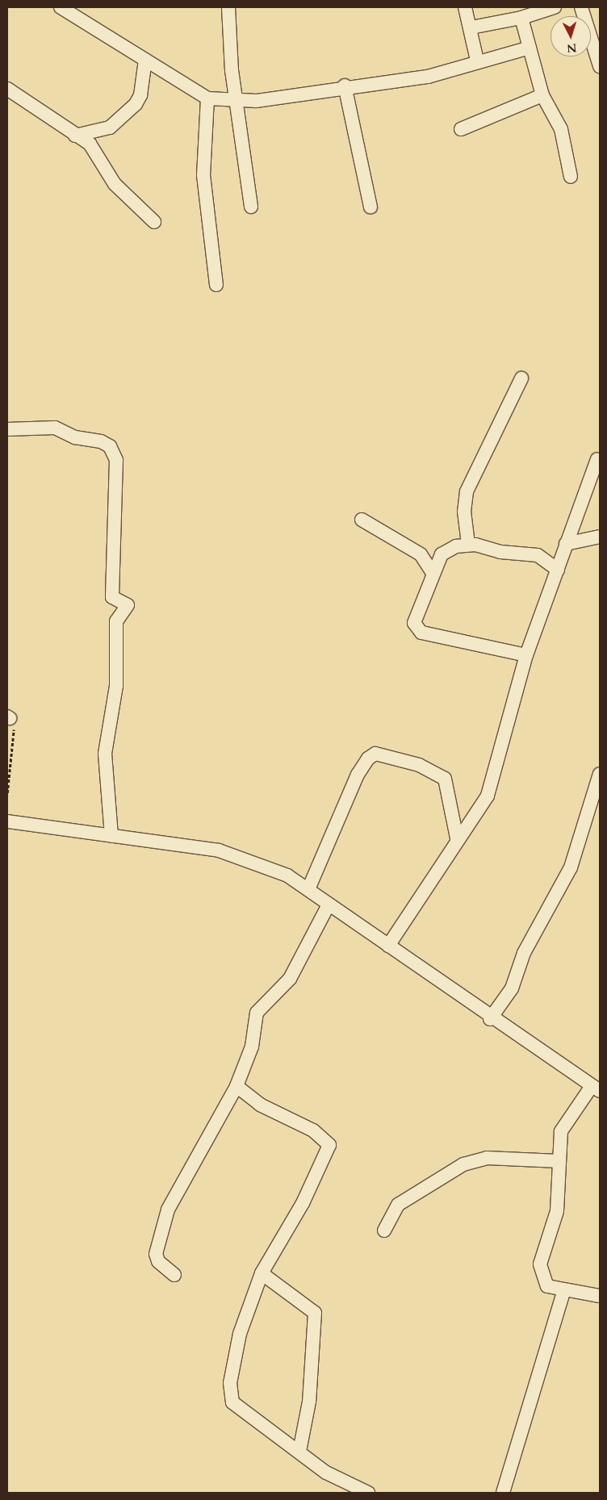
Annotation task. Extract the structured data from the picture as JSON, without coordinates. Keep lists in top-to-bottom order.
{
  "north": "bottom"
}
